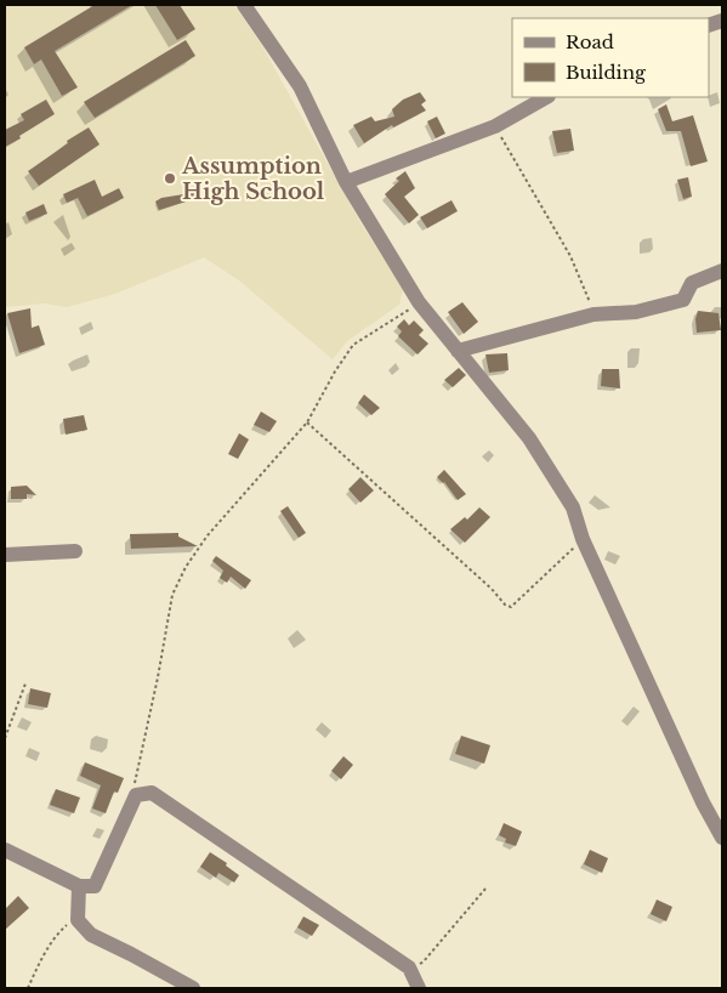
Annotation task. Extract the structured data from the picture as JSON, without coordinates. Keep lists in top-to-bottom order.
{
  "places": ["Assumption High School"],
  "legend": ["Road", "Building"]
}
